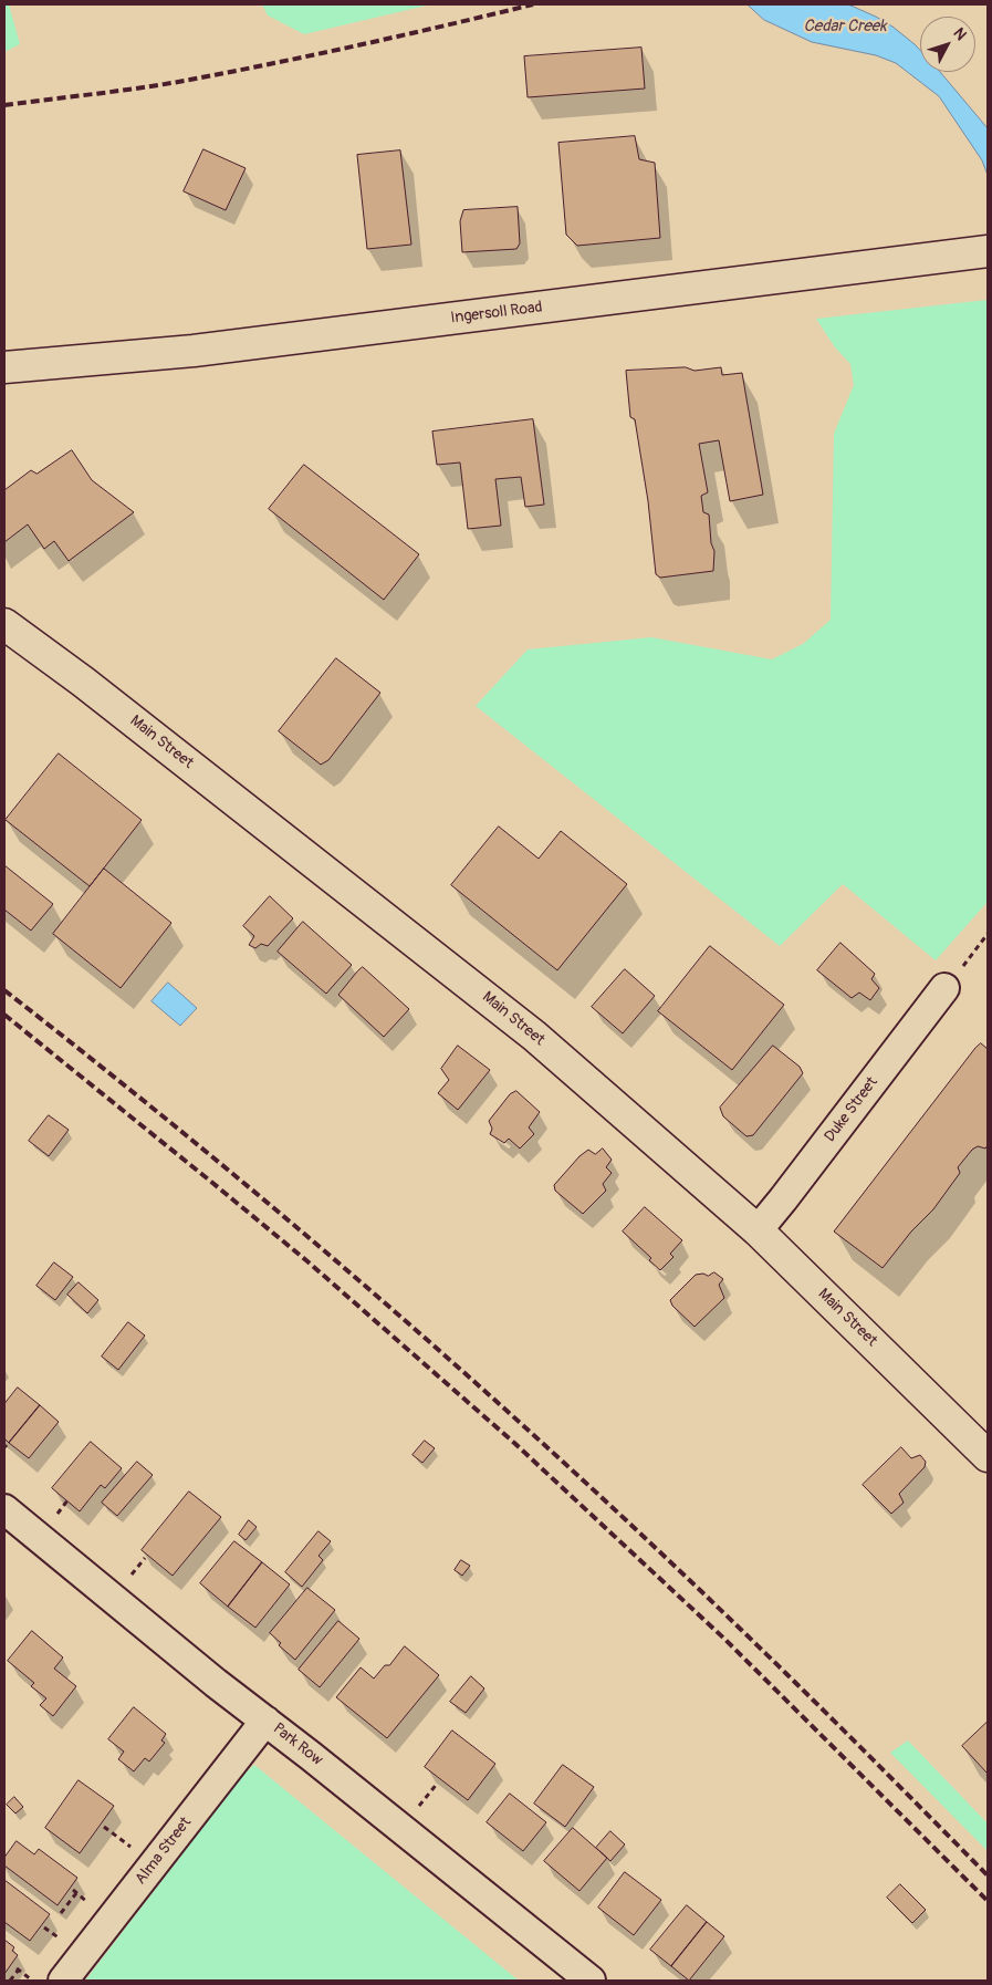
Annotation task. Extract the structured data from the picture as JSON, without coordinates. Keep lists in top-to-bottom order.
{
  "streets": {
    "main road": ["Ingersoll Road", "Main Street"],
    "street": ["Duke Street", "Park Row", "Alma Street"]
  },
  "crossings": [
    ["Main Street", "Duke Street"],
    ["Park Row", "Alma Street"]
  ],
  "water": ["Cedar Creek"],
  "north": "top right"
}
